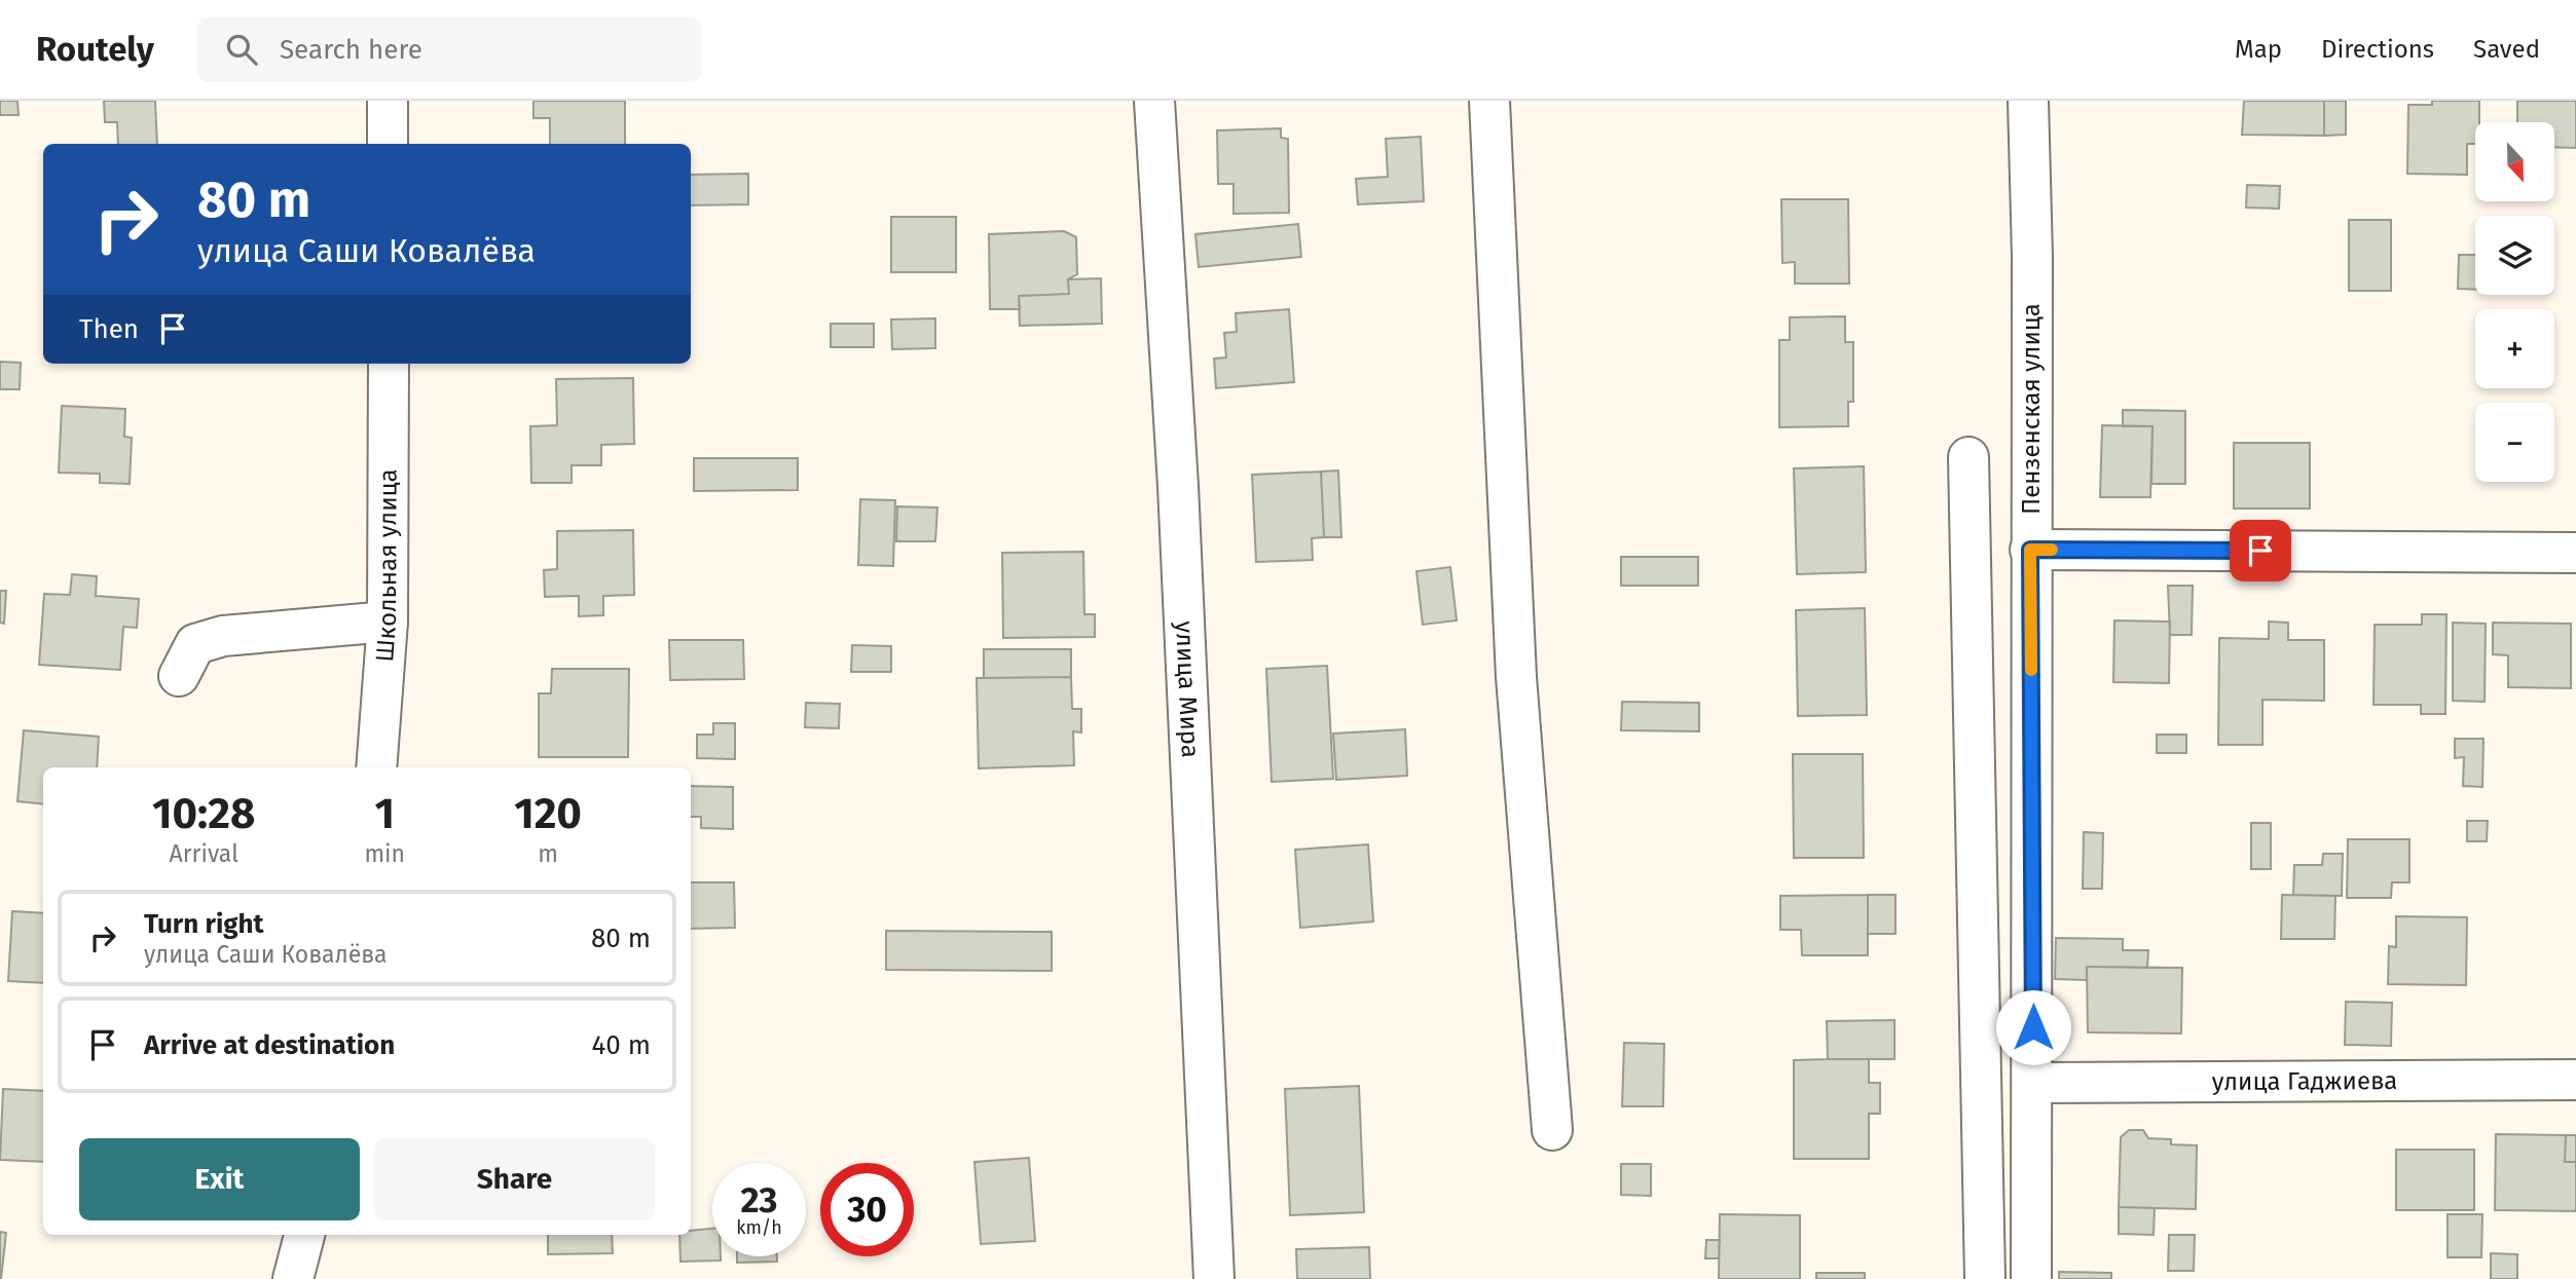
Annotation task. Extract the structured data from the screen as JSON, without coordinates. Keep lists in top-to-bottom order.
{
  "streets": {
    "street": [
      "Пензенская улица",
      "Школьная улица",
      "улица Мира",
      "улица Гаджиева"
    ]
  },
  "crossings": [
    ["Пензенская улица", "улица Гаджиева"]
  ],
  "north": "bottom",
  "page": {
    "header": "Routely",
    "search": "Search here",
    "nav": ["Map", "Directions", "Saved"],
    "map_buttons": ["+", "−"],
    "turn": ["80 m", "улица Саши Ковалёва"],
    "then": "Then",
    "eta": [
      "10:28",
      "Arrival",
      "1",
      "min",
      "120",
      "m"
    ],
    "list": [
      {
        "name": "Turn right",
        "note": "улица Саши Ковалёва",
        "value": "80 m"
      },
      {
        "name": "Arrive at destination",
        "value": "40 m"
      }
    ],
    "buttons": ["Exit", "Share"],
    "speed": "23 km/h",
    "limit": "30"
  }
}
